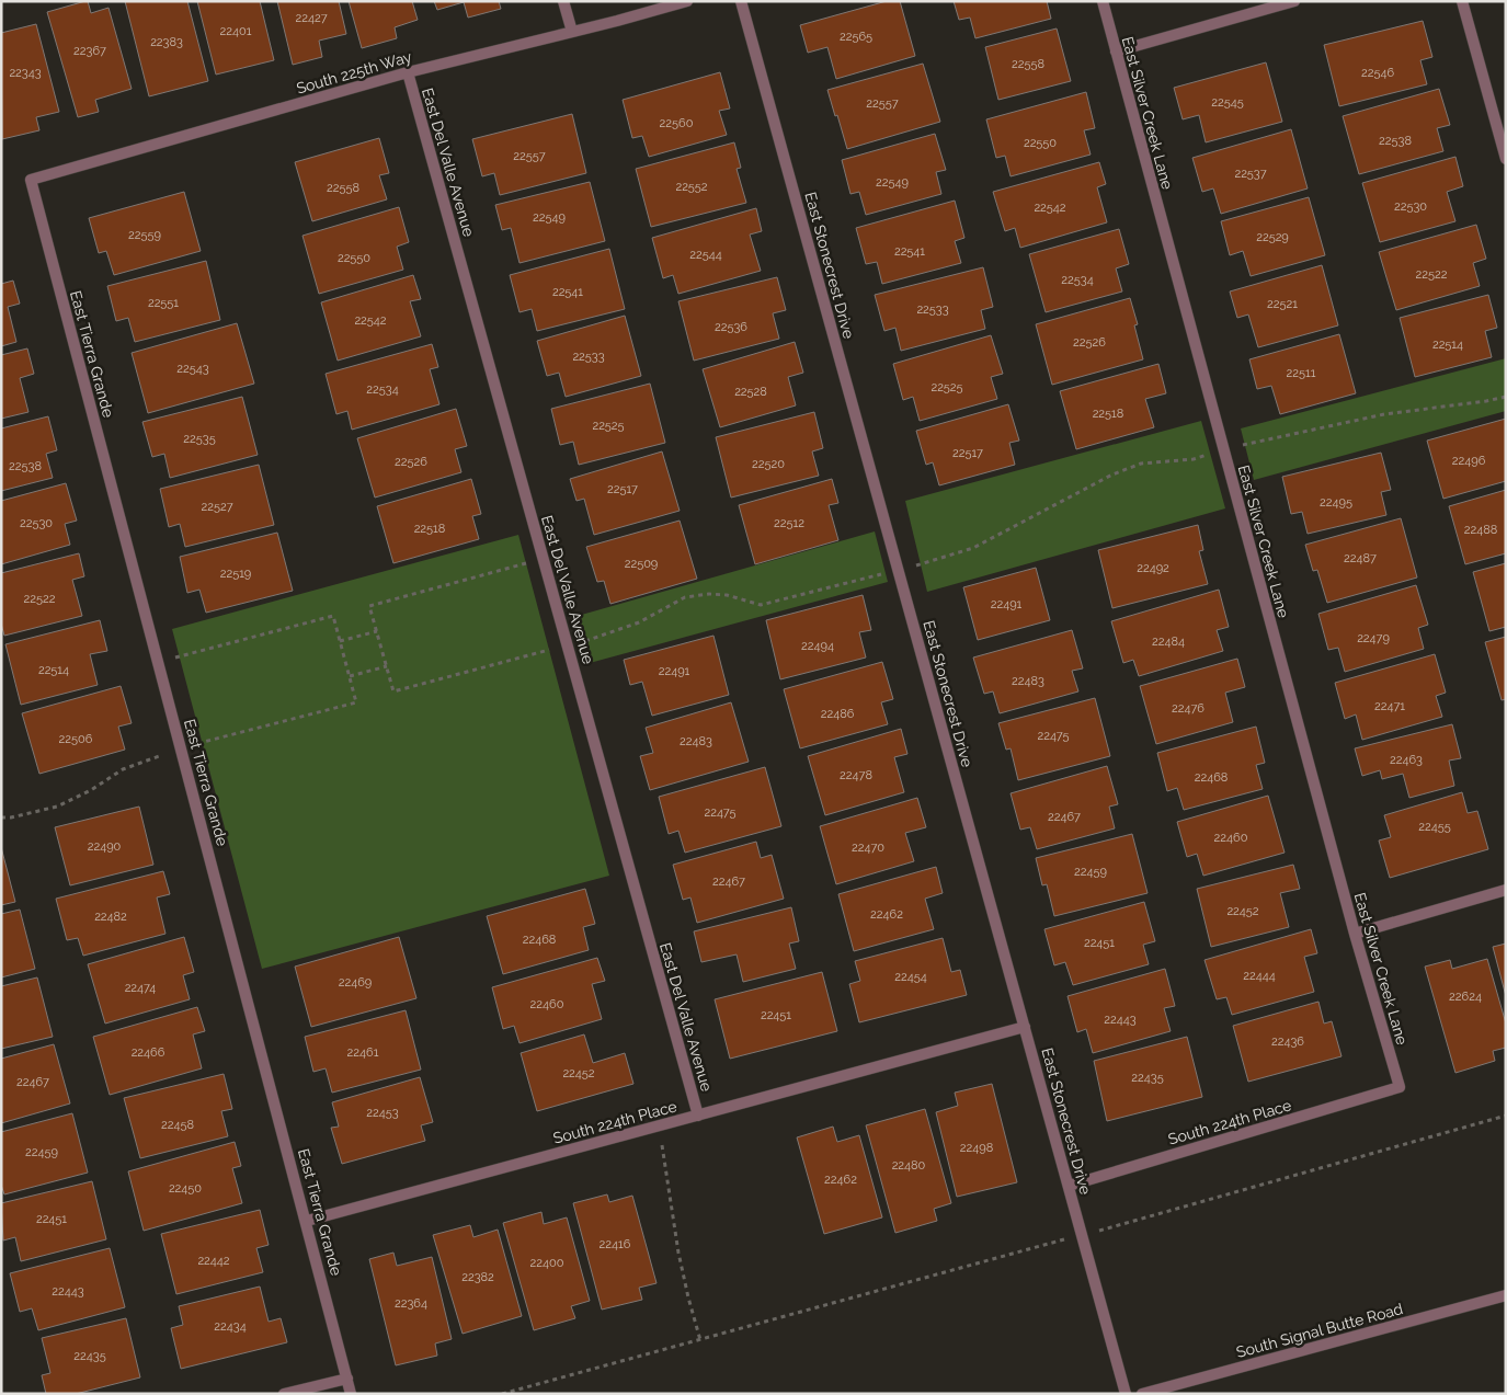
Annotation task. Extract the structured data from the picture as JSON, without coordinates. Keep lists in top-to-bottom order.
{
  "streets": {
    "street": [
      "South 225th Way",
      "East Silver Creek Lane",
      "East Del Valle Avenue",
      "East Stonecrest Drive",
      "East Tierra Grande",
      "South 224th Place",
      "South Signal Butte Road"
    ]
  },
  "crossings": [
    ["South 225th Way", "East Del Valle Avenue"],
    ["South 225th Way", "East Tierra Grande"],
    ["East Silver Creek Lane", "South 224th Place"],
    ["East Del Valle Avenue", "South 224th Place"],
    ["East Stonecrest Drive", "South 224th Place"],
    ["East Tierra Grande", "South 224th Place"]
  ],
  "house_numbers": [
    "22427",
    "22401",
    "22565",
    "22383",
    "22367",
    "22558",
    "22343",
    "22546",
    "22545",
    "22557",
    "22560",
    "22538",
    "22550",
    "22557",
    "22537",
    "22549",
    "22552",
    "22558",
    "22530",
    "22542",
    "22549",
    "22559",
    "22529",
    "22541",
    "22544",
    "22550",
    "22522",
    "22534",
    "22541",
    "22551",
    "22521",
    "22533",
    "22542",
    "22536",
    "22526",
    "22514",
    "22533",
    "22543",
    "22511",
    "22525",
    "22534",
    "22528",
    "22518",
    "22525",
    "22535",
    "22517",
    "22496",
    "22526",
    "22520",
    "22538",
    "22517",
    "22495",
    "22527",
    "22530",
    "22512",
    "22518",
    "22488",
    "22487",
    "22509",
    "22492",
    "22519",
    "22522",
    "22491",
    "22479",
    "22484",
    "22494",
    "22514",
    "22491",
    "22483",
    "22471",
    "22476",
    "22486",
    "22475",
    "22506",
    "22483",
    "22463",
    "22478",
    "22468",
    "22475",
    "22467",
    "22455",
    "22460",
    "22490",
    "22470",
    "22459",
    "22467",
    "22452",
    "22462",
    "22482",
    "22468",
    "22451",
    "22444",
    "22454",
    "22469",
    "22474",
    "22624",
    "22460",
    "22451",
    "22443",
    "22436",
    "22466",
    "22461",
    "22452",
    "22435",
    "22467",
    "22453",
    "22458",
    "22498",
    "22459",
    "22480",
    "22462",
    "22450",
    "22451",
    "22416",
    "22442",
    "22400",
    "22382",
    "22443",
    "22364",
    "22434",
    "22435"
  ]
}
